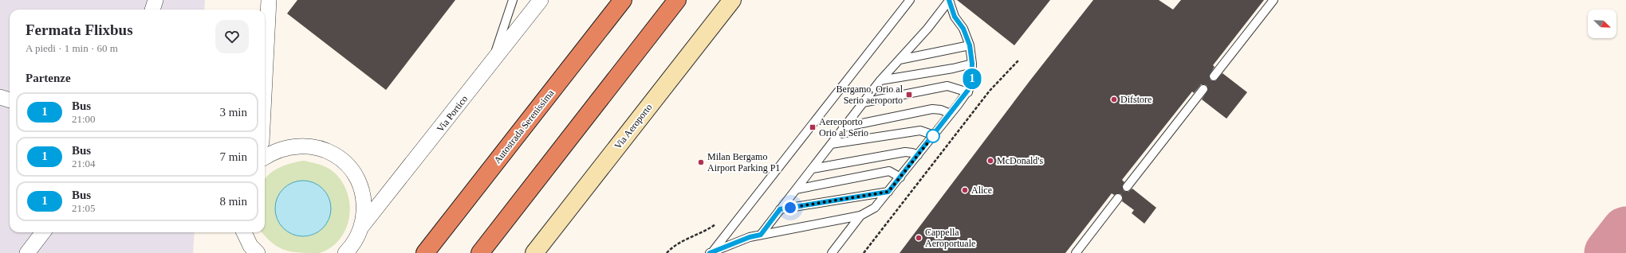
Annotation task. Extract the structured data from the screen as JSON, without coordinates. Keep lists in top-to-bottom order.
{
  "streets": {
    "highway": ["Autostrada Serenissima"],
    "main road": ["Via Aeroporto"],
    "street": ["Via Portico"]
  },
  "places": {
    "transit": ["Bergamo, Orio al Serio aeroporto", "Aereoporto Orio al Serio"],
    "other": [
      "Difstore",
      "McDonald's",
      "Milan Bergamo Airport Parking P1",
      "Alice",
      "Cappella Aeroportuale"
    ]
  },
  "lines": ["bus line 1"],
  "north": "bottom right",
  "page": {
    "on_map": "1",
    "heading": [
      ["Fermata Flixbus", "A piedi · 1 min · 60 m"],
      "Partenze"
    ],
    "list": [
      {
        "mark": "1",
        "name": "Bus",
        "note": "21:00",
        "value": "3 min"
      },
      {
        "mark": "1",
        "name": "Bus",
        "note": "21:04",
        "value": "7 min"
      },
      {
        "mark": "1",
        "name": "Bus",
        "note": "21:05",
        "value": "8 min"
      }
    ]
  }
}
